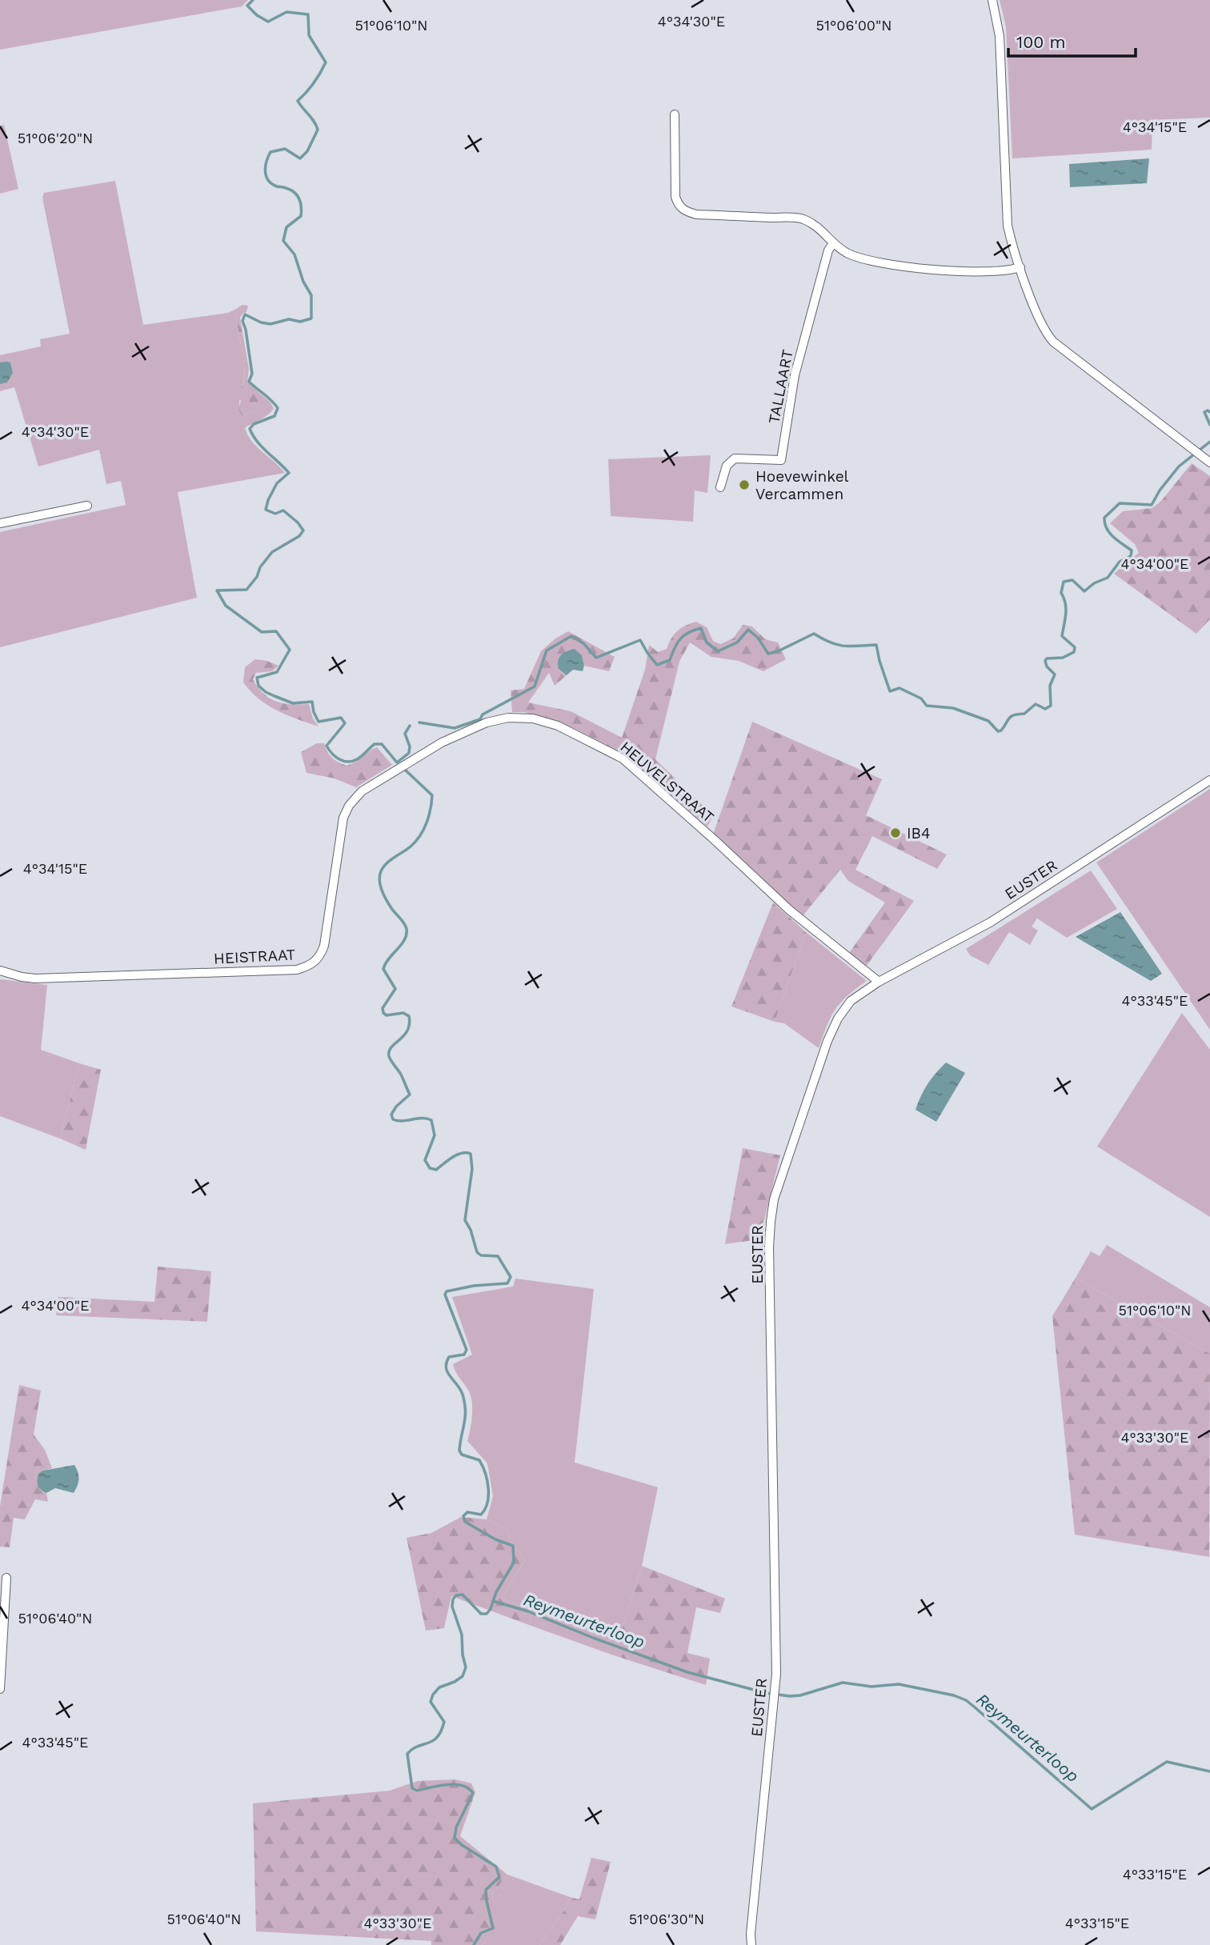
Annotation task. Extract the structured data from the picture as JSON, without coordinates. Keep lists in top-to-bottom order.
{
  "streets": {
    "street": [
      "TALLAART",
      "HEUVELSTRAAT",
      "EUSTER",
      "HEISTRAAT"
    ]
  },
  "crossings": [
    ["HEUVELSTRAAT", "EUSTER"],
    ["HEUVELSTRAAT", "HEISTRAAT"]
  ],
  "water": ["Reymeurterloop"],
  "places": ["Hoevewinkel Vercammen", "IB4"],
  "scale_bar": "100 m",
  "coordinates": [
    "4°34'30\"E",
    "51°06'10\"N",
    "51°06'00\"N",
    "4°34'15\"E",
    "51°06'20\"N",
    "4°34'00\"E",
    "4°33'45\"E",
    "4°33'30\"E",
    "51°06'40\"N",
    "4°33'15\"E",
    "51°06'30\"N"
  ]
}
